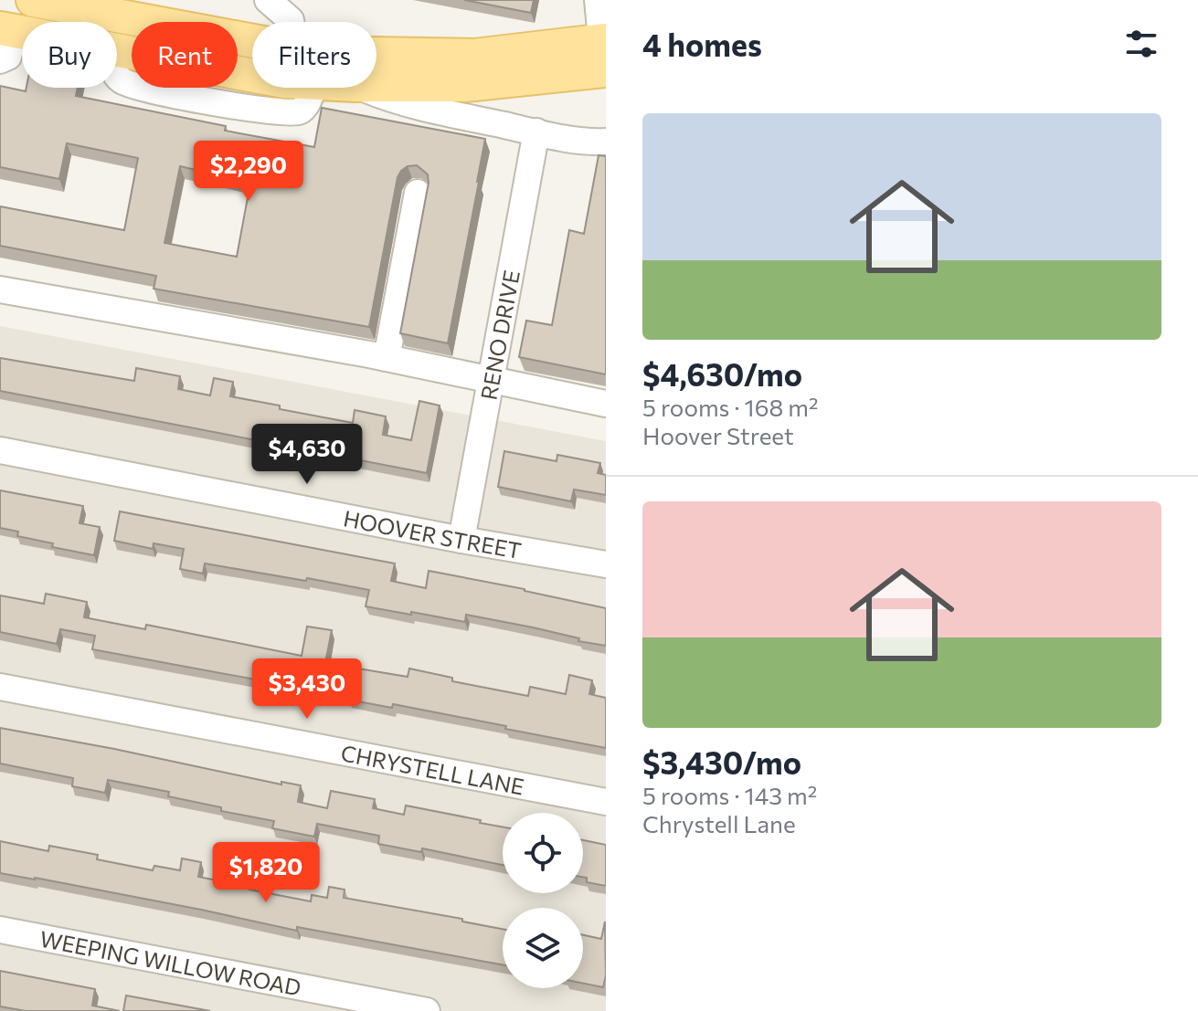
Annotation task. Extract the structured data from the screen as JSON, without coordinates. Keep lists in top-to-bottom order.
{
  "streets": {
    "street": [
      "RENO DRIVE",
      "HOOVER STREET",
      "CHRYSTELL LANE",
      "WEEPING WILLOW ROAD"
    ]
  },
  "crossings": [
    ["RENO DRIVE", "HOOVER STREET"]
  ],
  "page": {
    "heading": "4 homes",
    "chip": ["Buy", "Rent", "Filters"],
    "list": [
      {
        "name": "$4,630/mo",
        "note": "5 rooms · 168 m² · Hoover Street"
      },
      {
        "name": "$3,430/mo",
        "note": "5 rooms · 143 m² · Chrystell Lane"
      }
    ],
    "price": [
      "$2,290",
      "$4,630",
      "$3,430",
      "$1,820"
    ]
  }
}
